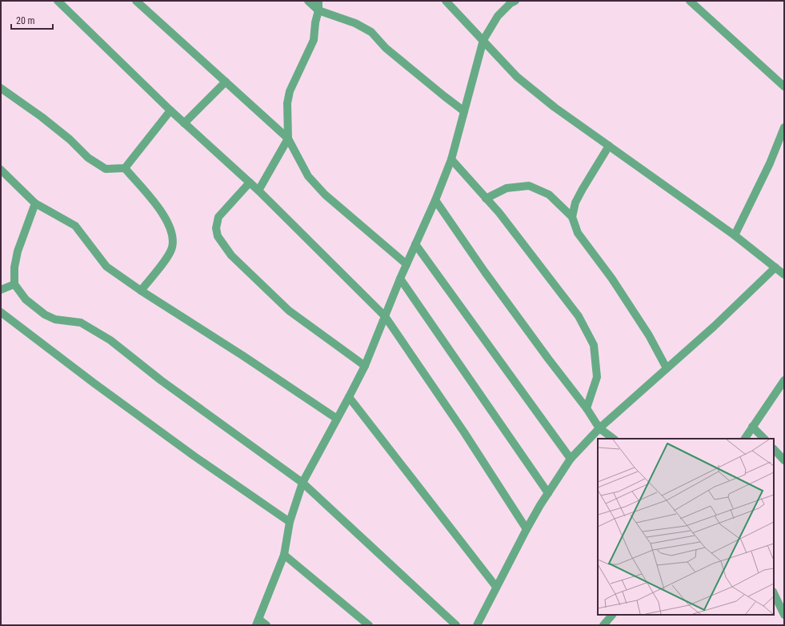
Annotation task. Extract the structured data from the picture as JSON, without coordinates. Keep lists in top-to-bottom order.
{
  "scale_bar": "20 m"
}
